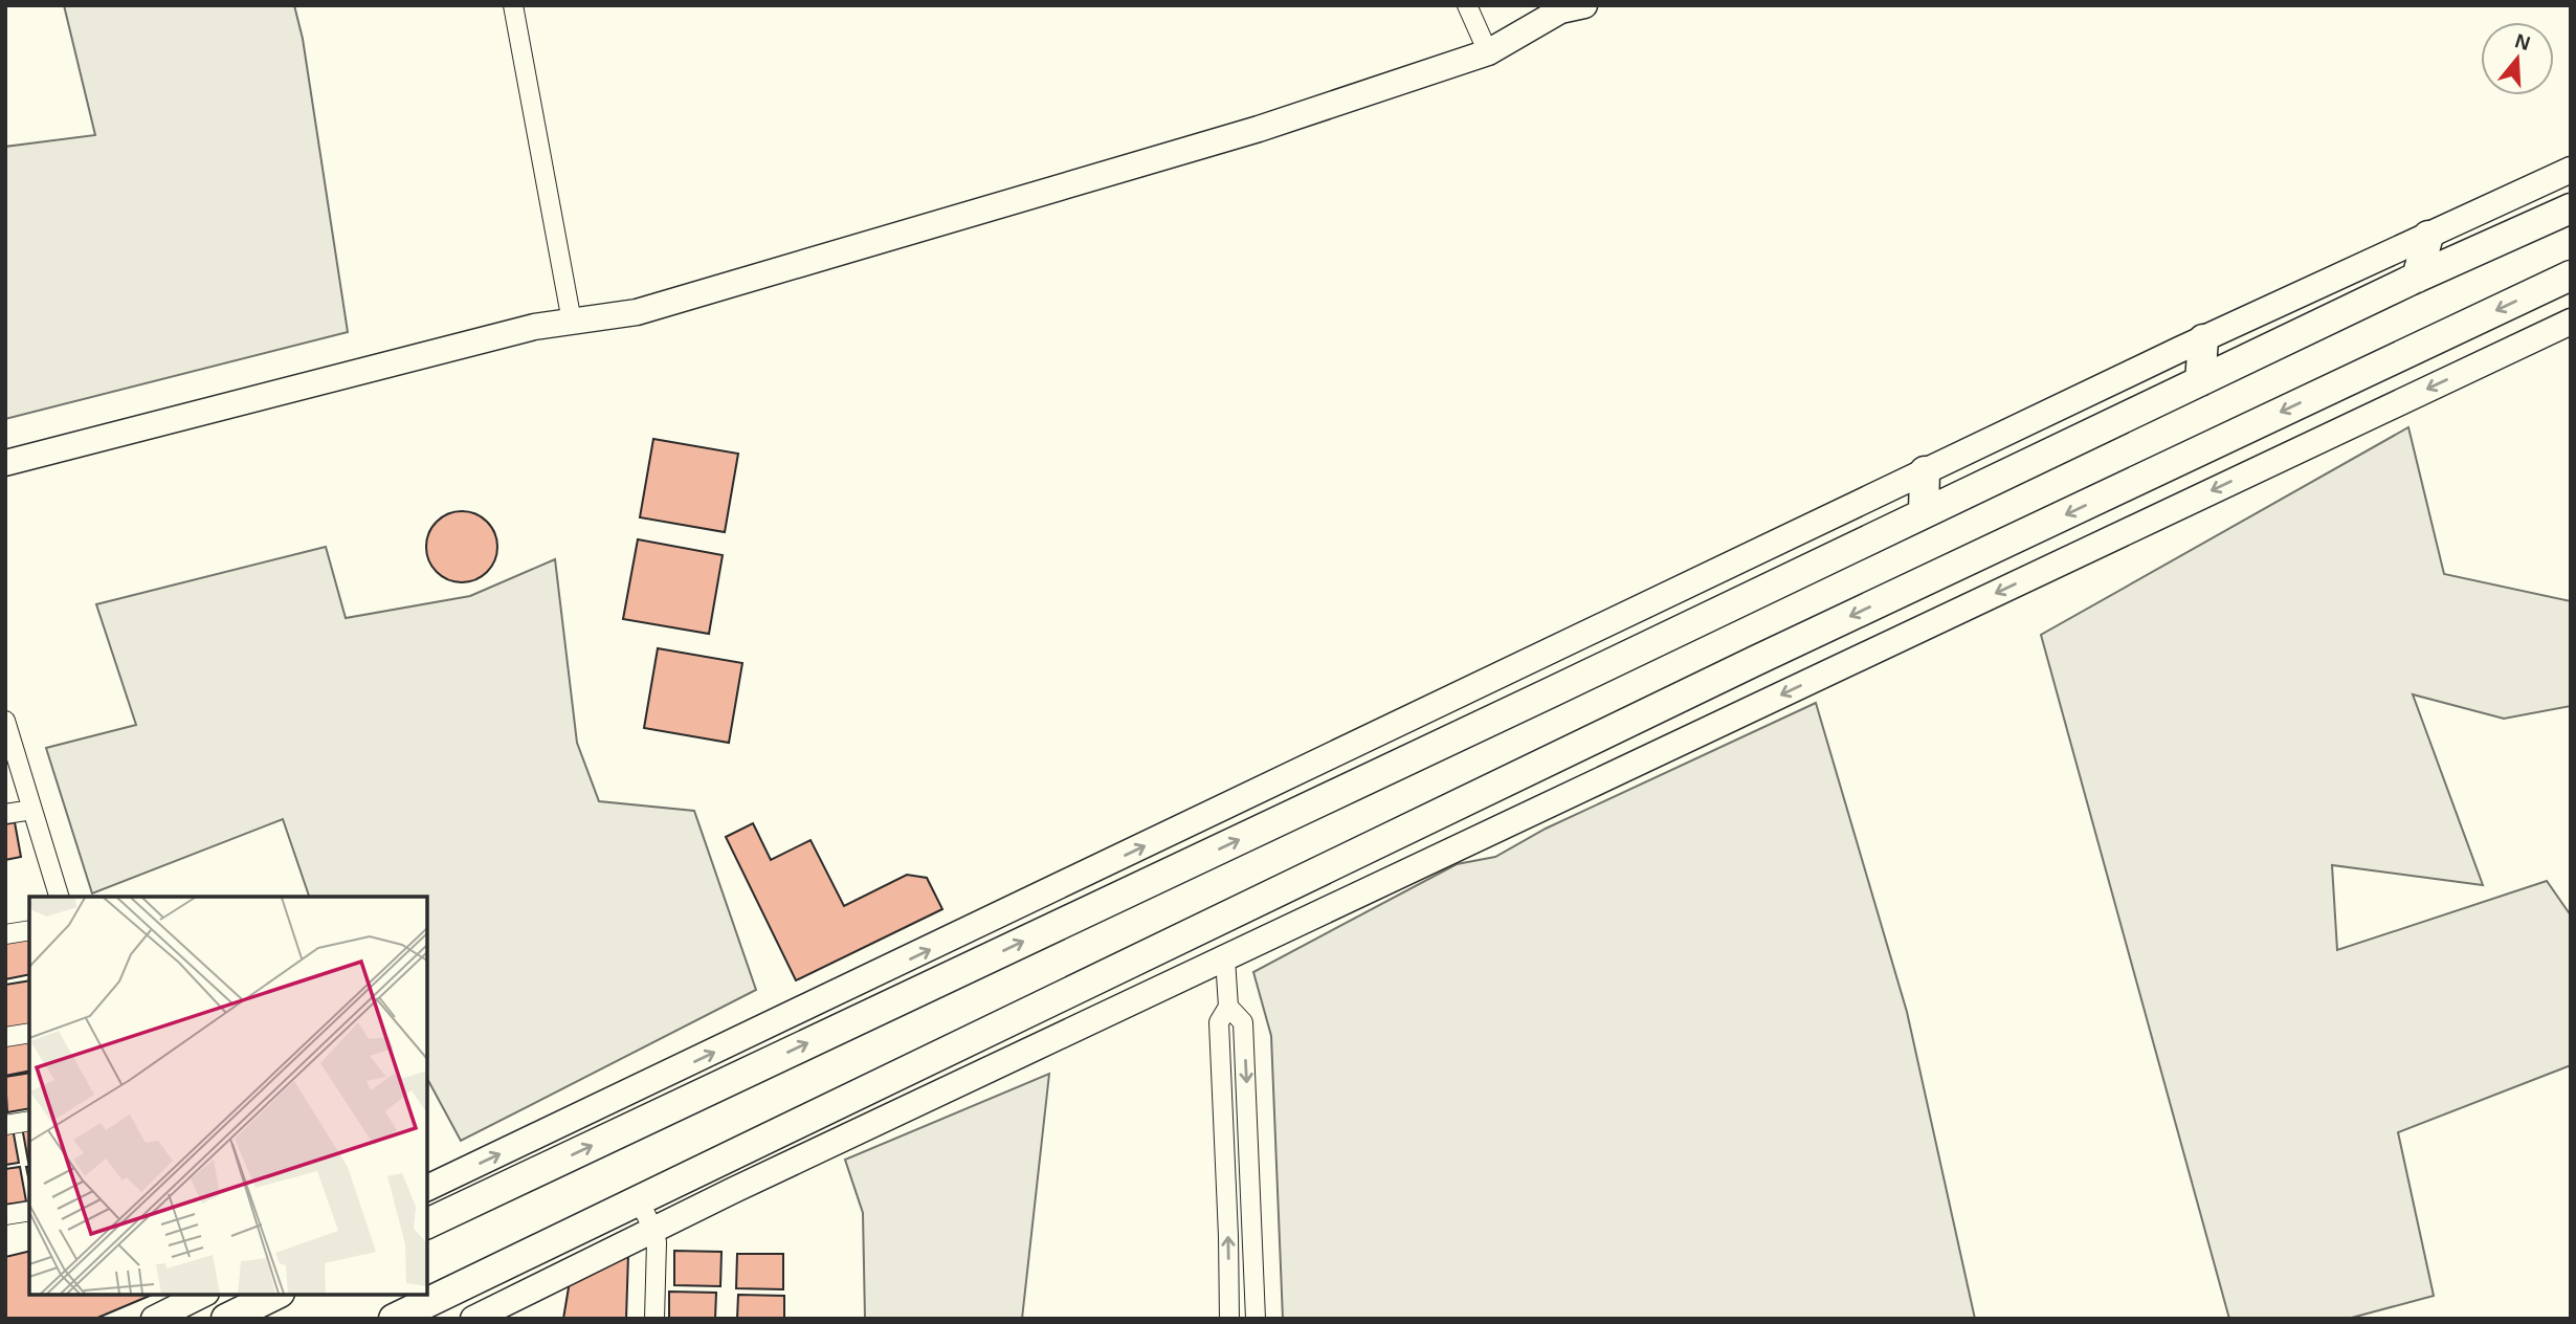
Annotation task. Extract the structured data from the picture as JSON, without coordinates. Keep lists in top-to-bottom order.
{
  "north": "top"
}
